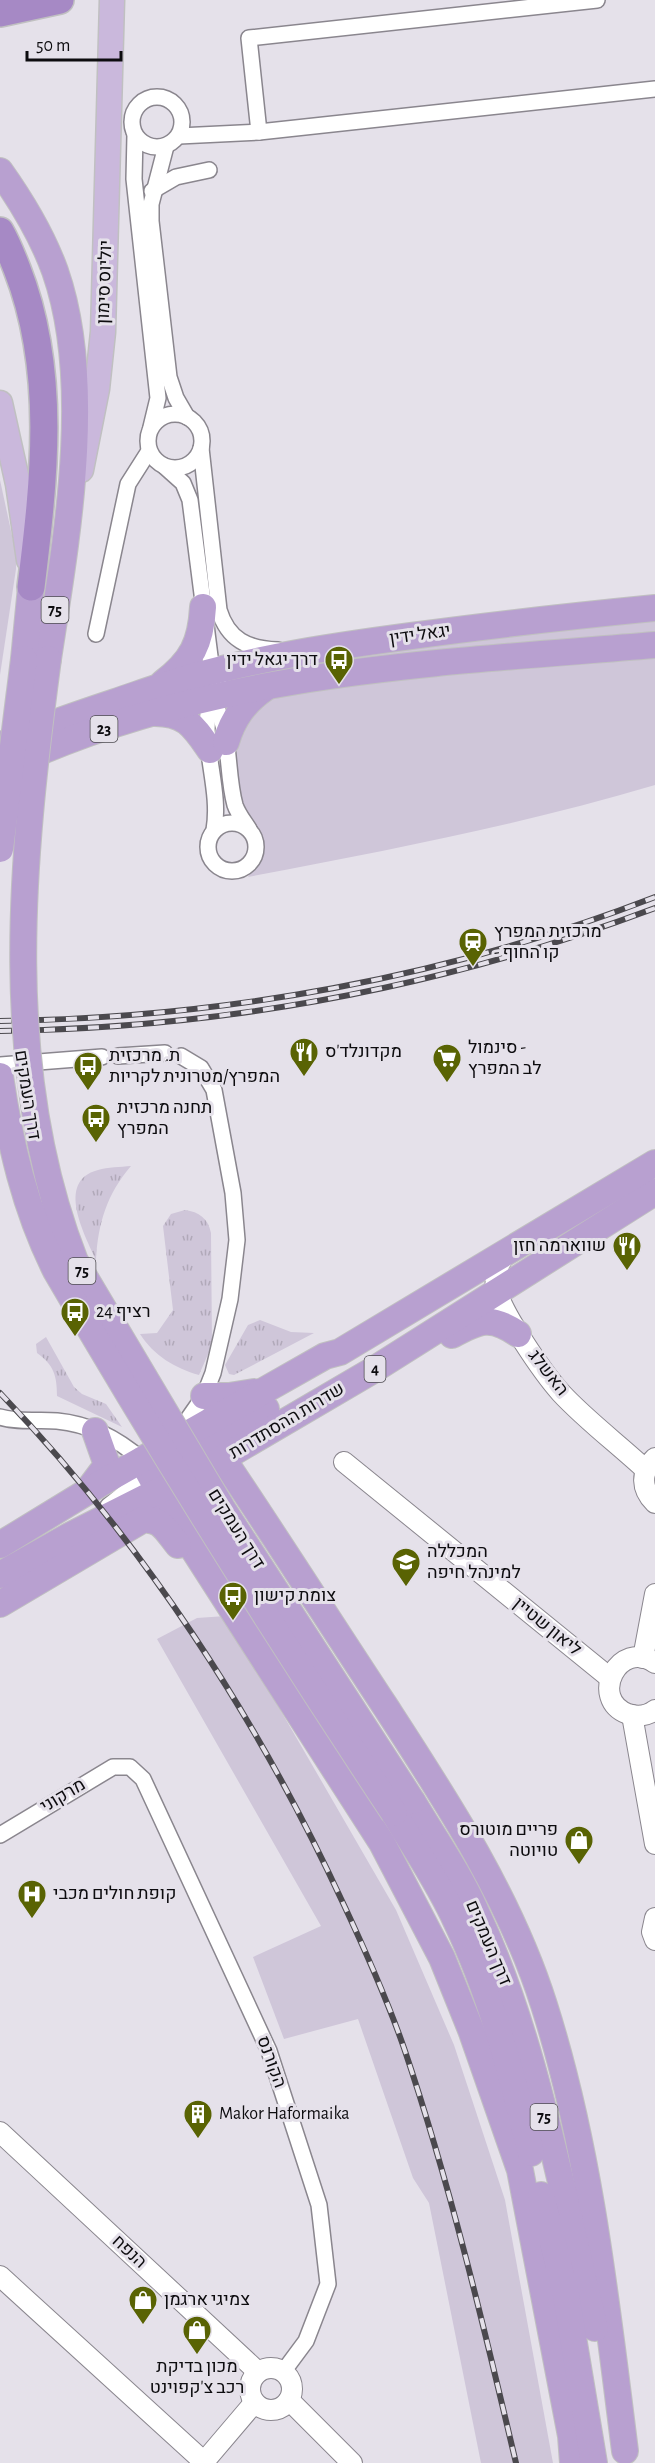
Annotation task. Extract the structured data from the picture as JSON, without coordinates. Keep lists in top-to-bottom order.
{
  "streets": {
    "highway": [
      "75",
      "יגאל ידין",
      "23",
      "דרך העמקים",
      "4",
      "שדרות ההסתדרות"
    ],
    "main road": ["יוליוס סימון"],
    "street": [
      "האשלג",
      "ליאון שטיין",
      "מרקוני",
      "הקורנס",
      "הנפח"
    ]
  },
  "crossings": [
    ["יוליוס סימון", "דרך העמקים"],
    ["יגאל ידין", "23"],
    ["האשלג", "שדרות ההסתדרות"],
    ["מרקוני", "הקורנס"],
    ["הקורנס", "הנפח"]
  ],
  "places": {
    "bus stop": [
      "דרך יגאל ידין",
      "ת. מרכזית המפרץ/מטרונית לקריות",
      "תחנה מרכזית המפרץ",
      "רציף 24",
      "צומת קישון"
    ],
    "station": ["מרכזית המפרץ - קו החוף"],
    "restaurant": ["מקדונלד'ס", "שווארמה חזן"],
    "supermarket": ["סינמול - לב המפרץ"],
    "school or university": ["המכללה למינהל חיפה"],
    "shop": ["פריים מוטורס טויוטה", "צמיגי ארגמן", "מכון בדיקת רכב צ'קפוינט"],
    "hospital": ["קופת חולים מכבי"],
    "building": ["Makor Haformaika"]
  },
  "scale_bar": "50 m"
}
